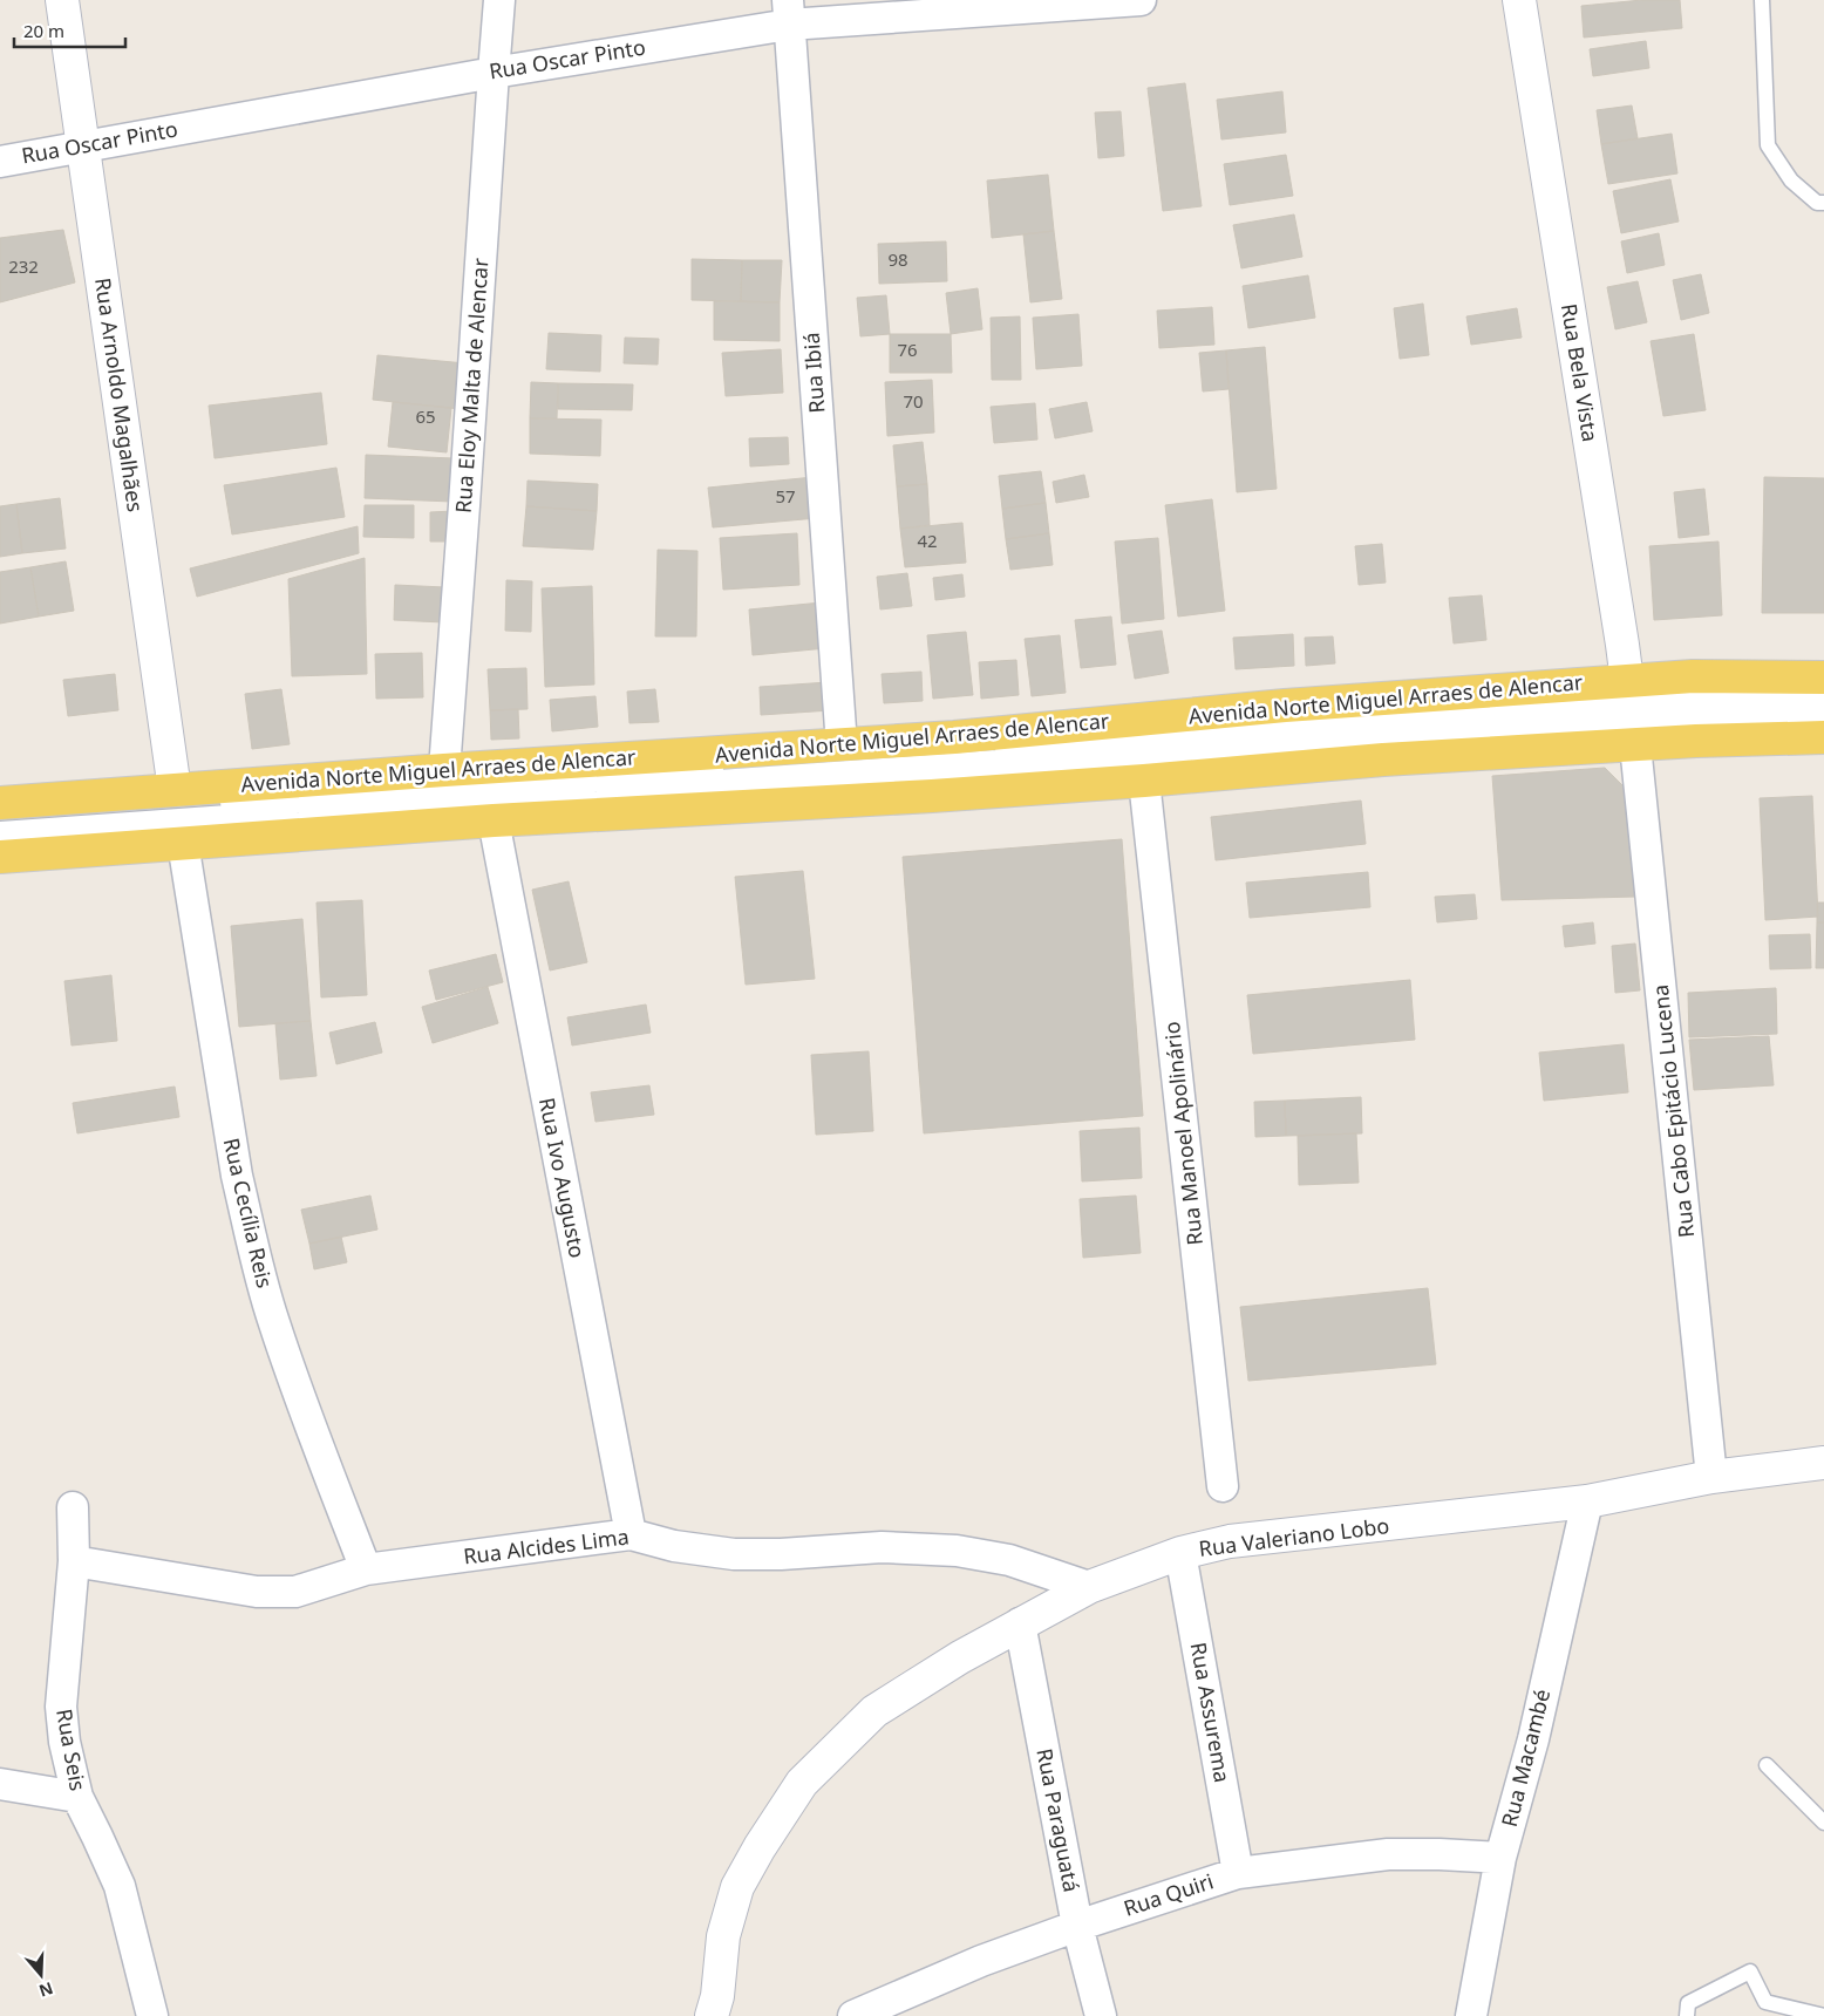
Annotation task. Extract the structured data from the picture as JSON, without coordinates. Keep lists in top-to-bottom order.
{
  "streets": {
    "main road": ["Avenida Norte Miguel Arraes de Alencar"],
    "street": [
      "Rua Oscar Pinto",
      "Rua Ibiá",
      "Rua Bela Vista",
      "Rua Eloy Malta de Alencar",
      "Rua Arnoldo Magalhães",
      "Rua Cabo Epitácio Lucena",
      "Rua Manoel Apolinário",
      "Rua Ivo Augusto",
      "Rua Cecília Reis",
      "Rua Valeriano Lobo",
      "Rua Alcides Lima",
      "Rua Assurema",
      "Rua Seis",
      "Rua Macambé",
      "Rua Paraguatá",
      "Rua Quiri"
    ]
  },
  "crossings": [
    ["Rua Oscar Pinto", "Rua Ibiá"],
    ["Rua Oscar Pinto", "Rua Eloy Malta de Alencar"],
    ["Rua Oscar Pinto", "Rua Arnoldo Magalhães"],
    ["Rua Ibiá", "Avenida Norte Miguel Arraes de Alencar"],
    ["Rua Bela Vista", "Avenida Norte Miguel Arraes de Alencar"],
    ["Rua Bela Vista", "Rua Cabo Epitácio Lucena"],
    ["Rua Eloy Malta de Alencar", "Avenida Norte Miguel Arraes de Alencar"],
    ["Rua Arnoldo Magalhães", "Avenida Norte Miguel Arraes de Alencar"],
    ["Rua Cabo Epitácio Lucena", "Rua Valeriano Lobo"],
    ["Rua Ivo Augusto", "Rua Alcides Lima"],
    ["Rua Cecília Reis", "Rua Alcides Lima"],
    ["Rua Valeriano Lobo", "Rua Alcides Lima"],
    ["Rua Valeriano Lobo", "Rua Assurema"],
    ["Rua Valeriano Lobo", "Rua Macambé"],
    ["Rua Valeriano Lobo", "Rua Paraguatá"],
    ["Rua Alcides Lima", "Rua Seis"],
    ["Rua Assurema", "Rua Quiri"],
    ["Rua Macambé", "Rua Quiri"],
    ["Rua Paraguatá", "Rua Quiri"]
  ],
  "house_numbers": [
    "98",
    "232",
    "76",
    "70",
    "65",
    "57",
    "42"
  ],
  "scale_bar": "20 m",
  "north": "bottom"
}
